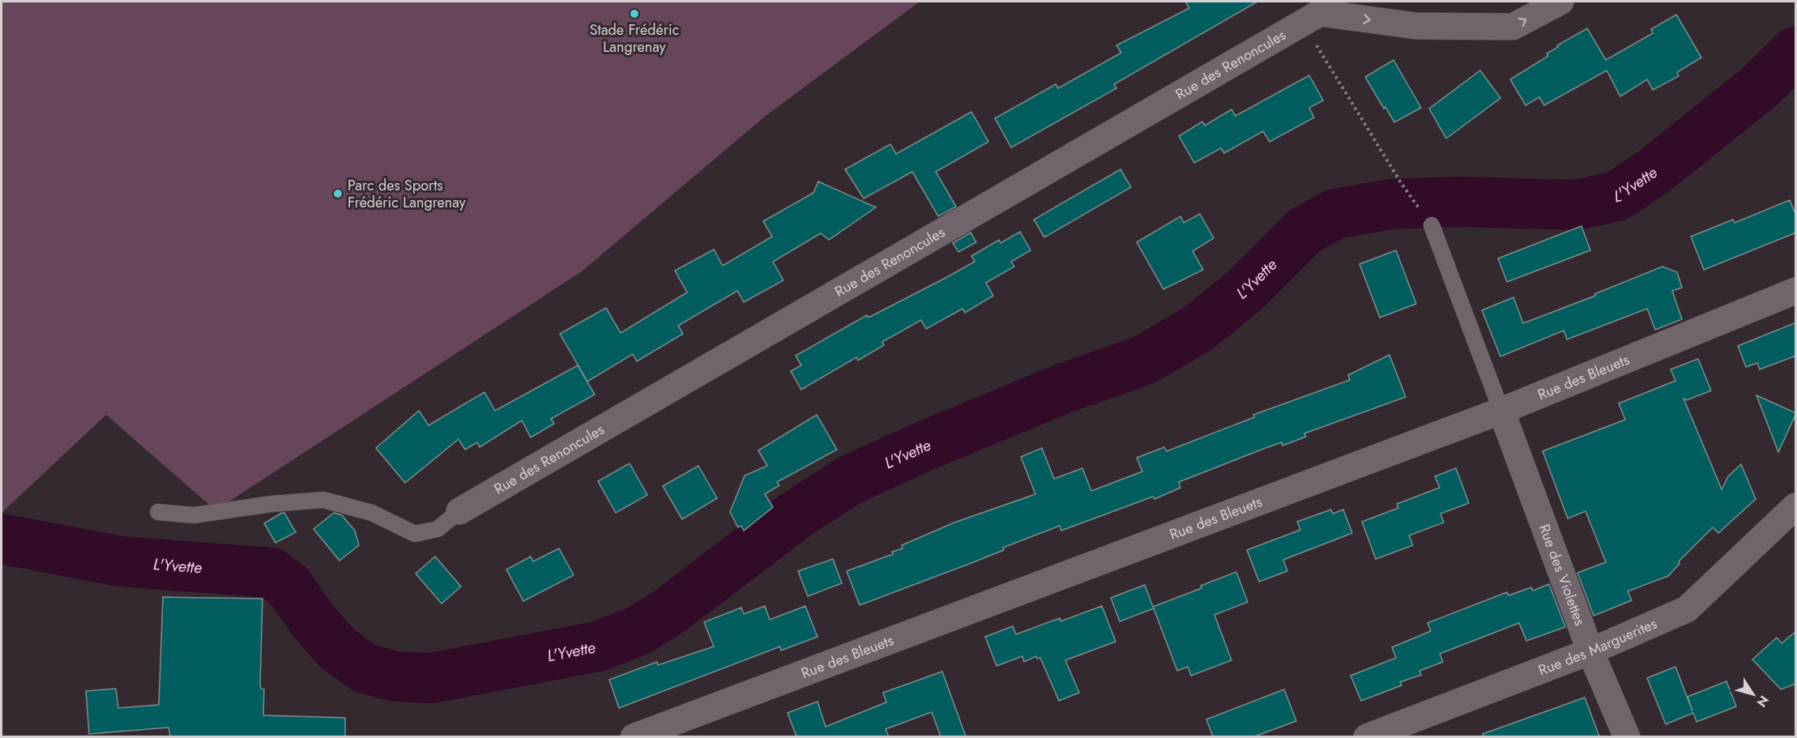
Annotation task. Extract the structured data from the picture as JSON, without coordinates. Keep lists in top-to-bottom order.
{
  "streets": {
    "street": [
      "Rue des Renoncules",
      "Rue des Bleuets",
      "Rue des Violettes",
      "Rue des Marguerites"
    ]
  },
  "crossings": [
    ["Rue des Bleuets", "Rue des Violettes"],
    ["Rue des Violettes", "Rue des Marguerites"]
  ],
  "water": ["L'Yvette"],
  "places": ["Stade Frédéric Langrenay", "Parc des Sports Frédéric Langrenay"],
  "north": "bottom right"
}
